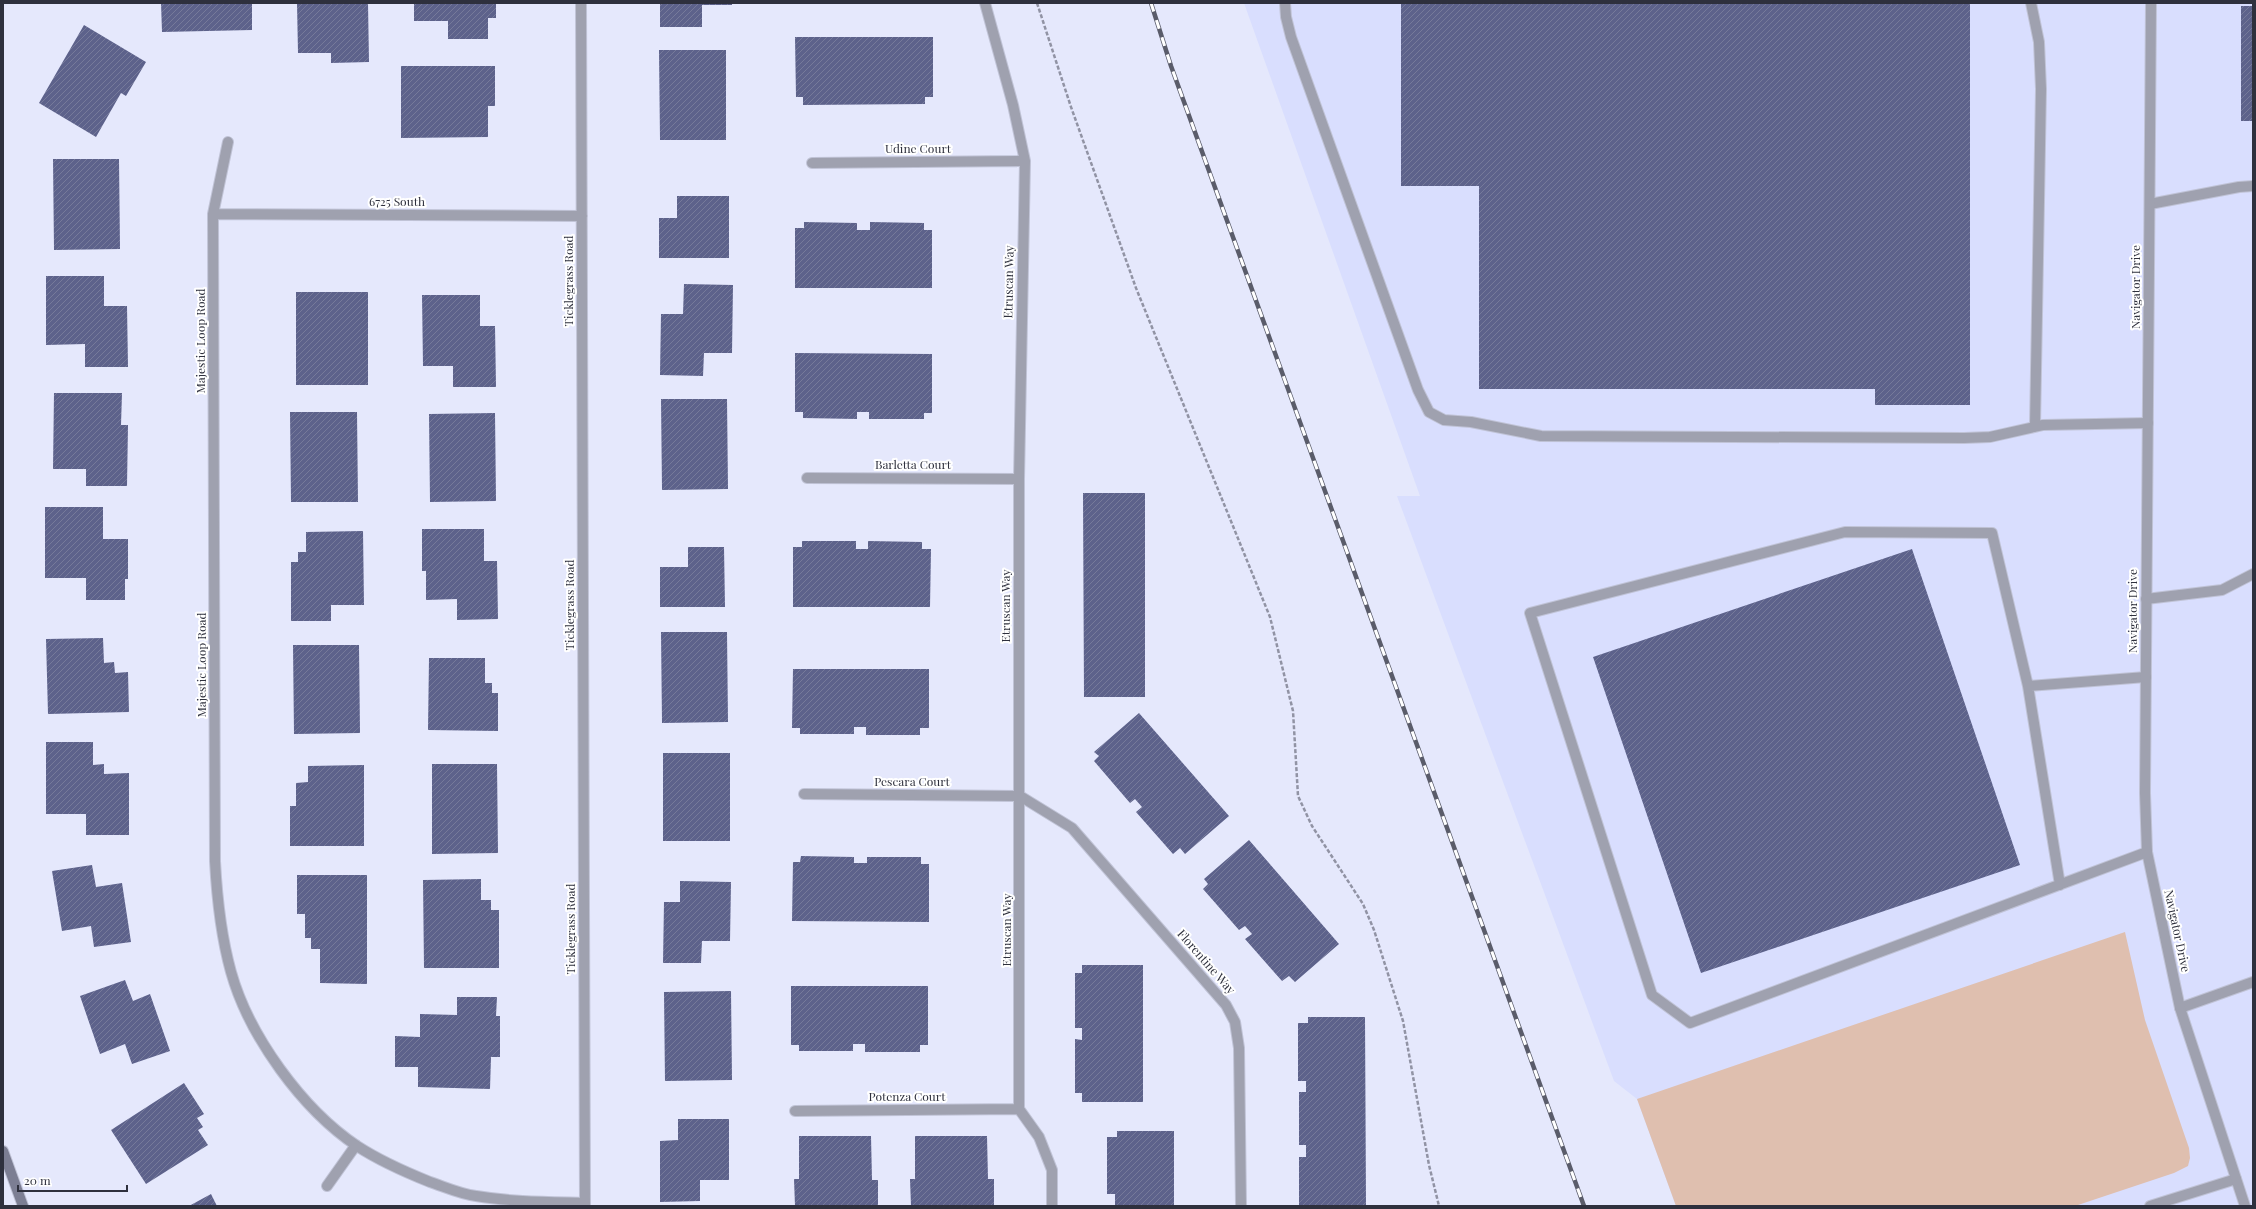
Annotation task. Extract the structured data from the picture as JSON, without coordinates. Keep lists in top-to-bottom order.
{
  "streets": {
    "street": [
      "Udine Court",
      "6725 South",
      "Ticklegrass Road",
      "Etruscan Way",
      "Navigator Drive",
      "Majestic Loop Road",
      "Barletta Court",
      "Pescara Court",
      "Florentine Way",
      "Potenza Court"
    ]
  },
  "crossings": [
    ["Udine Court", "Etruscan Way"],
    ["6725 South", "Ticklegrass Road"],
    ["6725 South", "Majestic Loop Road"],
    ["Ticklegrass Road", "Majestic Loop Road"],
    ["Etruscan Way", "Barletta Court"],
    ["Etruscan Way", "Pescara Court"],
    ["Etruscan Way", "Florentine Way"],
    ["Etruscan Way", "Potenza Court"],
    ["Pescara Court", "Florentine Way"]
  ],
  "scale_bar": "20 m"
}
